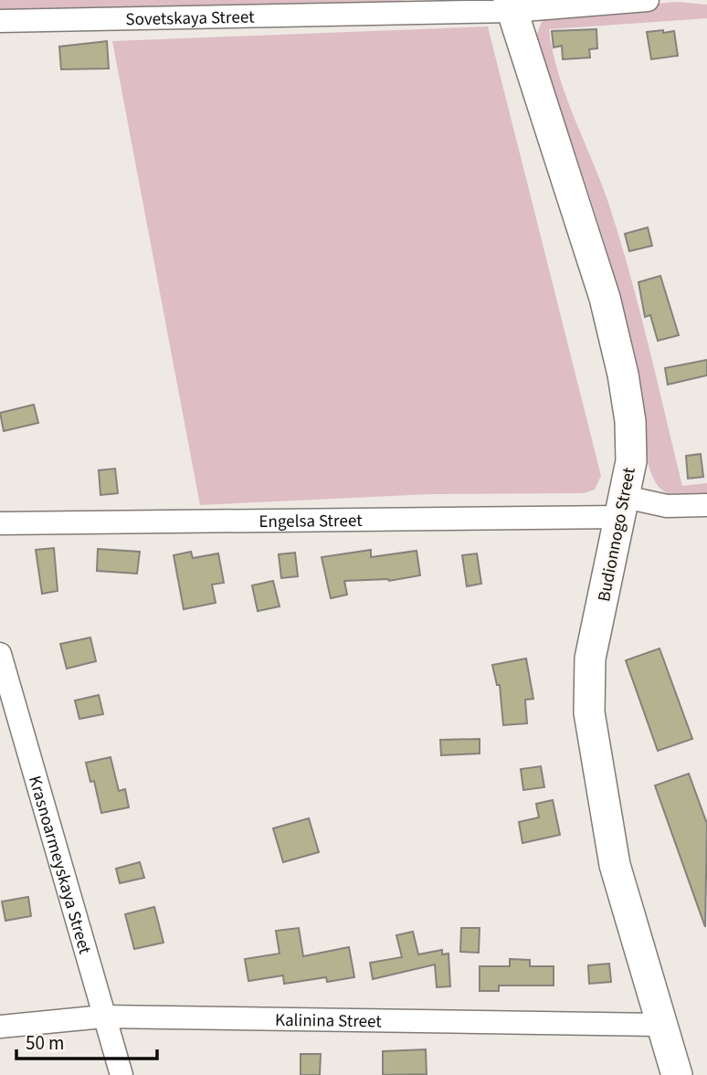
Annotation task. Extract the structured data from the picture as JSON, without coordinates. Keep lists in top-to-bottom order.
{
  "streets": {
    "street": [
      "Sovetskaya Street",
      "Engelsa Street",
      "Budionnogo Street",
      "Krasnoarmeyskaya Street",
      "Kalinina Street"
    ]
  },
  "crossings": [
    ["Sovetskaya Street", "Budionnogo Street"],
    ["Engelsa Street", "Budionnogo Street"],
    ["Budionnogo Street", "Kalinina Street"],
    ["Krasnoarmeyskaya Street", "Kalinina Street"]
  ],
  "scale_bar": "50 m"
}
